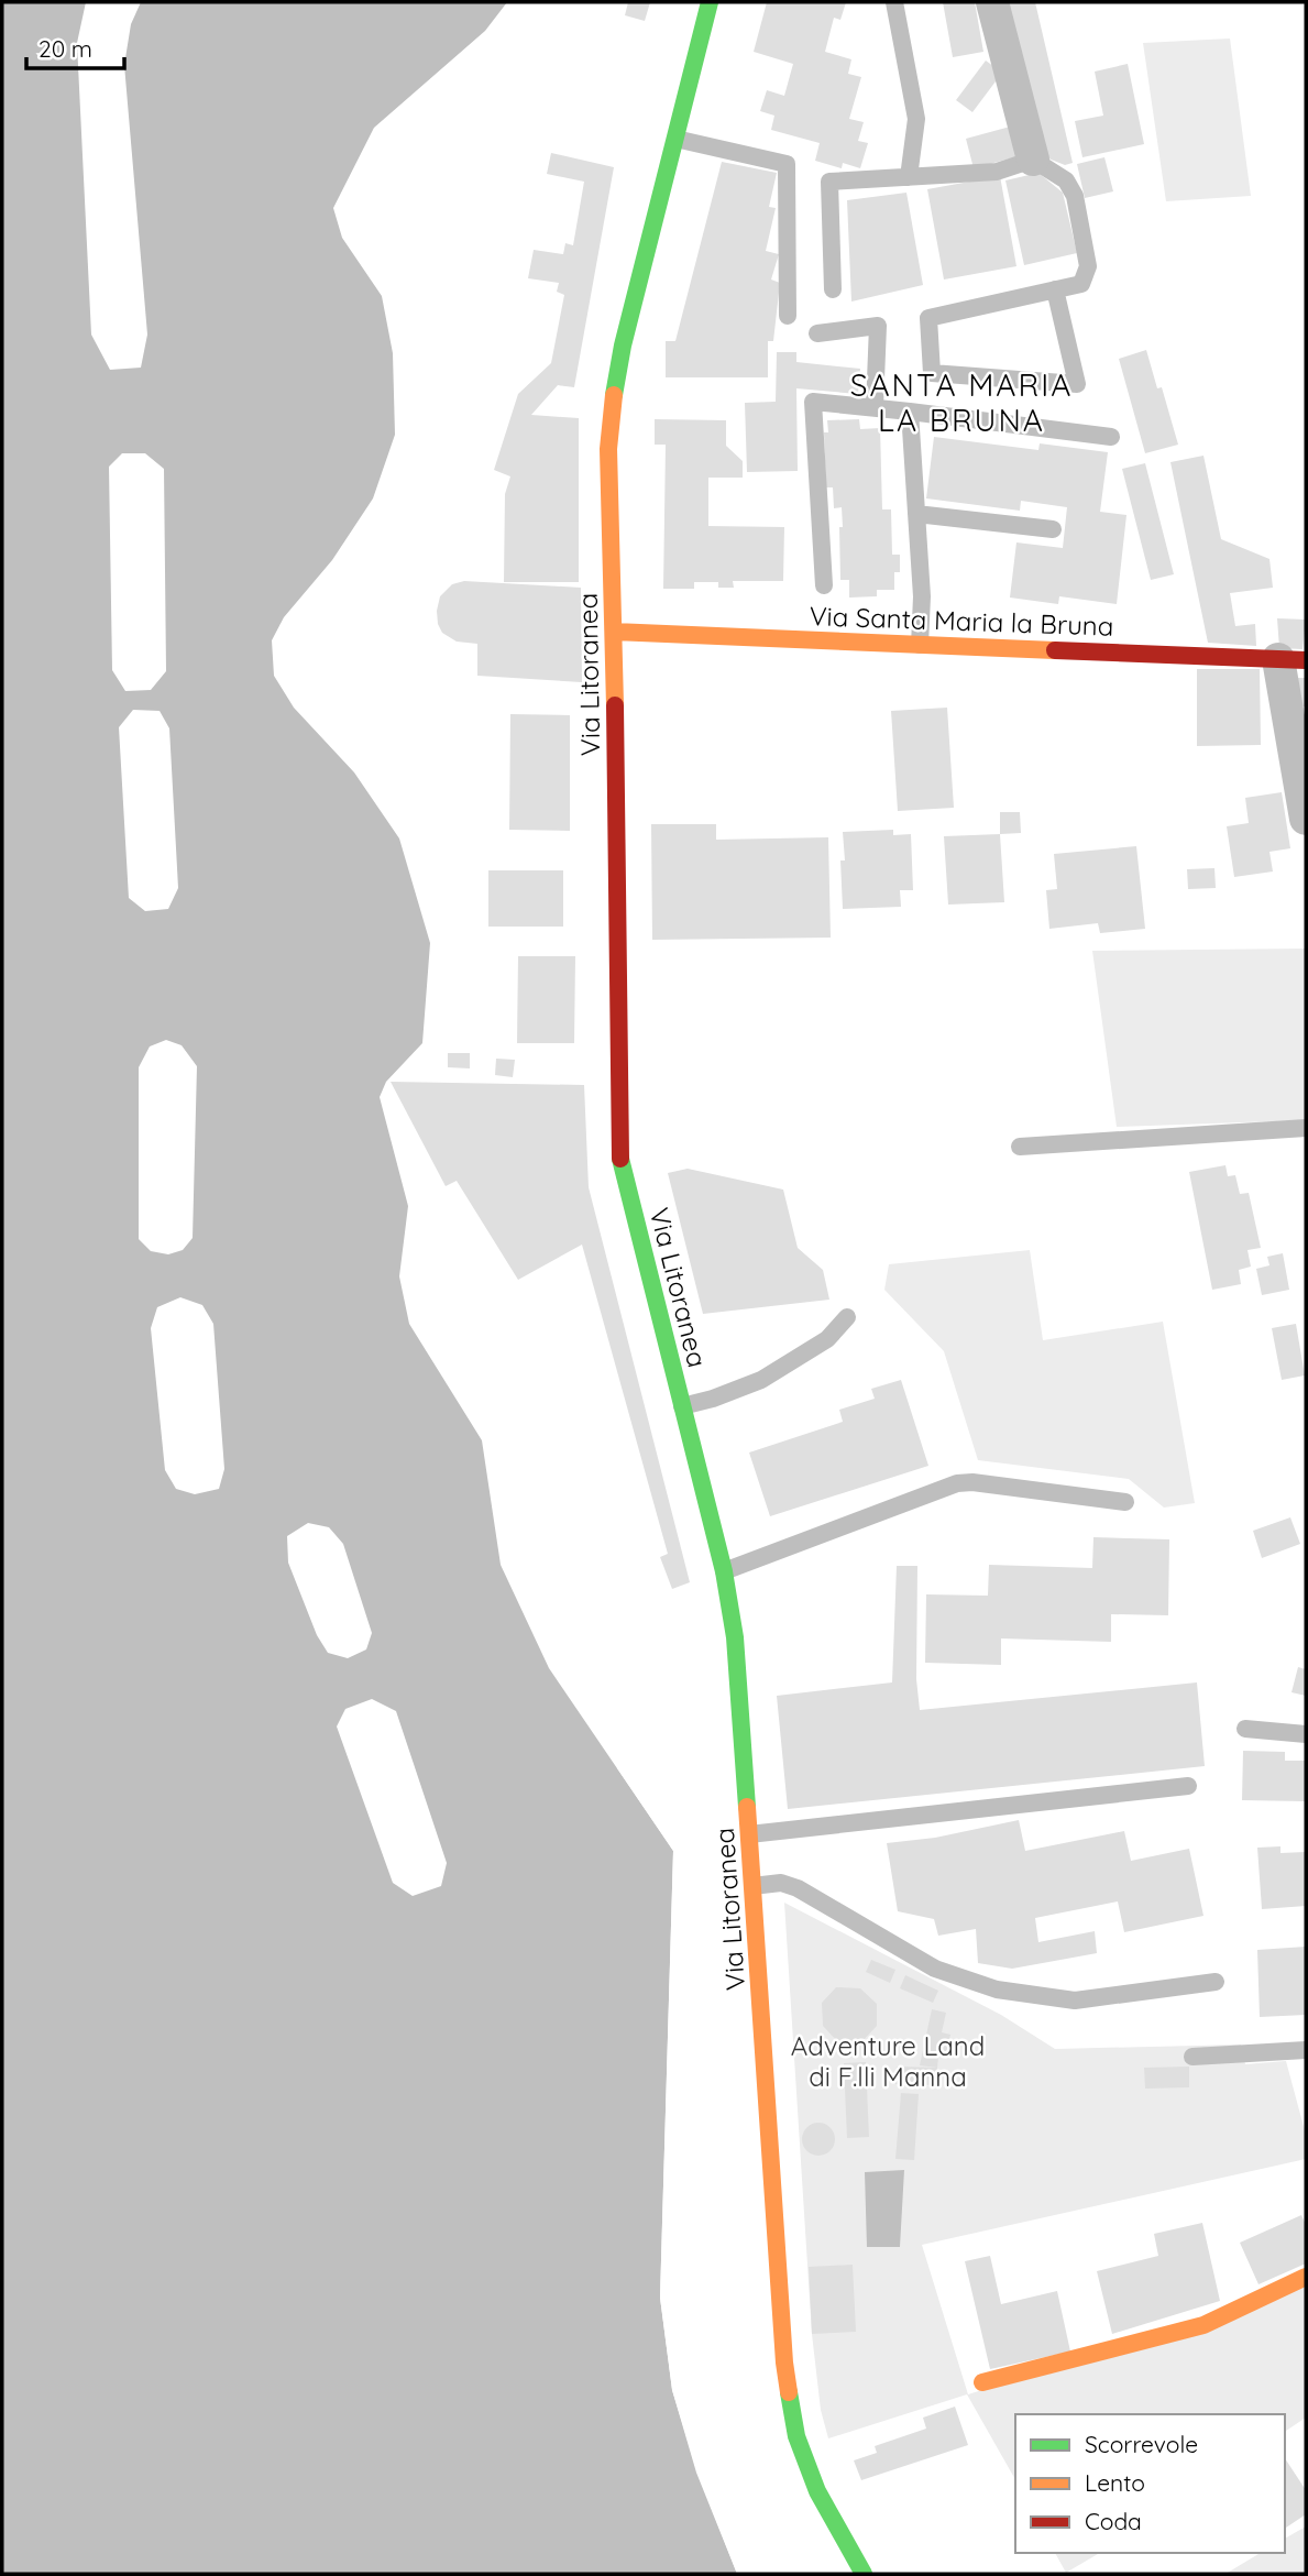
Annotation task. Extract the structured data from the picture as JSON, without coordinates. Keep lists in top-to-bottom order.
{
  "streets": {
    "street": ["Via Santa Maria la Bruna", "Via Litoranea"]
  },
  "crossings": [
    ["Via Santa Maria la Bruna", "Via Litoranea"]
  ],
  "districts": ["SANTA MARIA LA BRUNA"],
  "parks": ["Adventure Land di F.lli Manna"],
  "legend": ["Scorrevole", "Lento", "Coda"],
  "scale_bar": "20 m"
}
